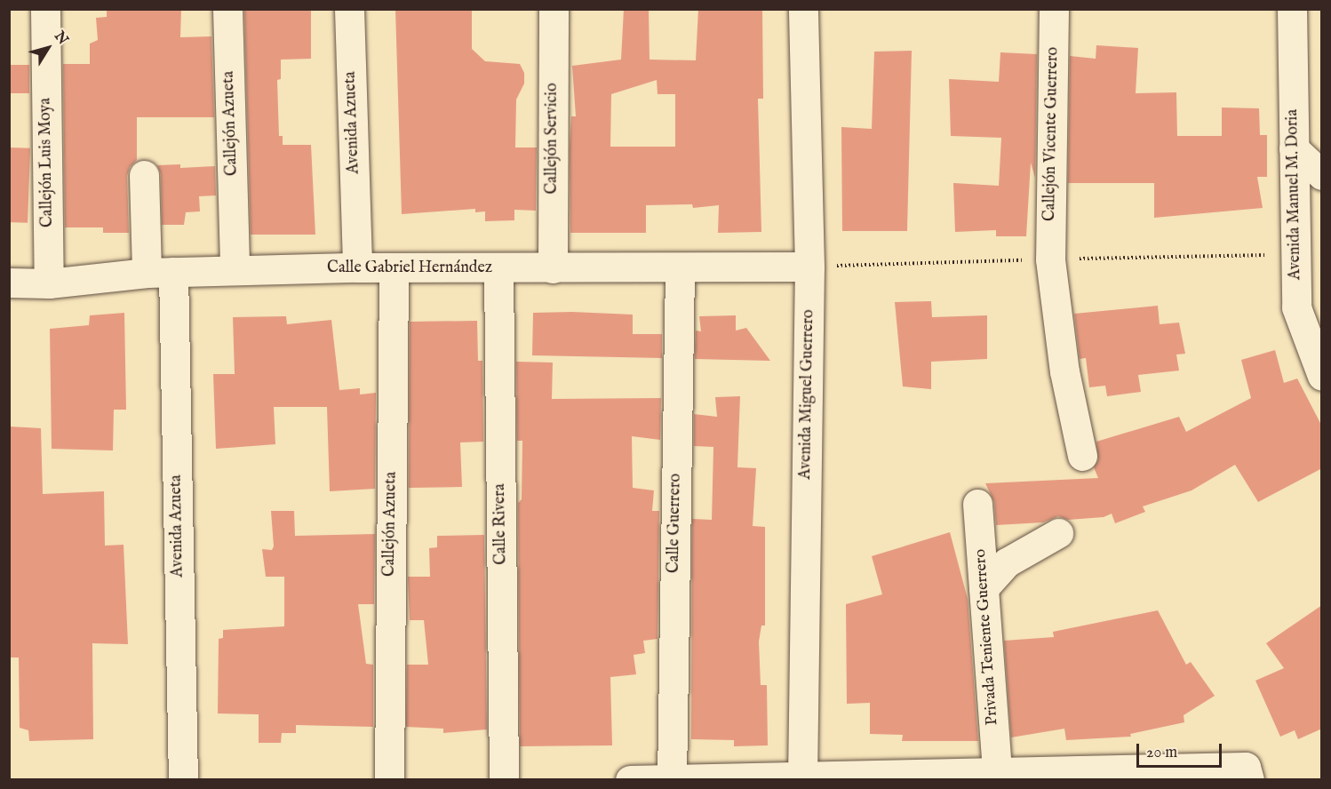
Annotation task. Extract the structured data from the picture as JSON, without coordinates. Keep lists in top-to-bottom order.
{
  "streets": {
    "street": [
      "Avenida Azueta",
      "Callejón Azueta",
      "Callejón Vicente Guerrero",
      "Callejón Servicio",
      "Callejón Luis Moya",
      "Avenida Manuel M. Doria",
      "Calle Gabriel Hernández",
      "Avenida Miguel Guerrero",
      "Calle Guerrero",
      "Calle Rivera",
      "Privada Teniente Guerrero"
    ]
  },
  "crossings": [
    ["Avenida Azueta", "Calle Gabriel Hernández"],
    ["Callejón Azueta", "Calle Gabriel Hernández"],
    ["Callejón Servicio", "Calle Gabriel Hernández"],
    ["Callejón Luis Moya", "Calle Gabriel Hernández"],
    ["Calle Gabriel Hernández", "Avenida Miguel Guerrero"],
    ["Calle Gabriel Hernández", "Calle Guerrero"],
    ["Calle Gabriel Hernández", "Calle Rivera"]
  ],
  "scale_bar": "20 m",
  "north": "top right"
}
